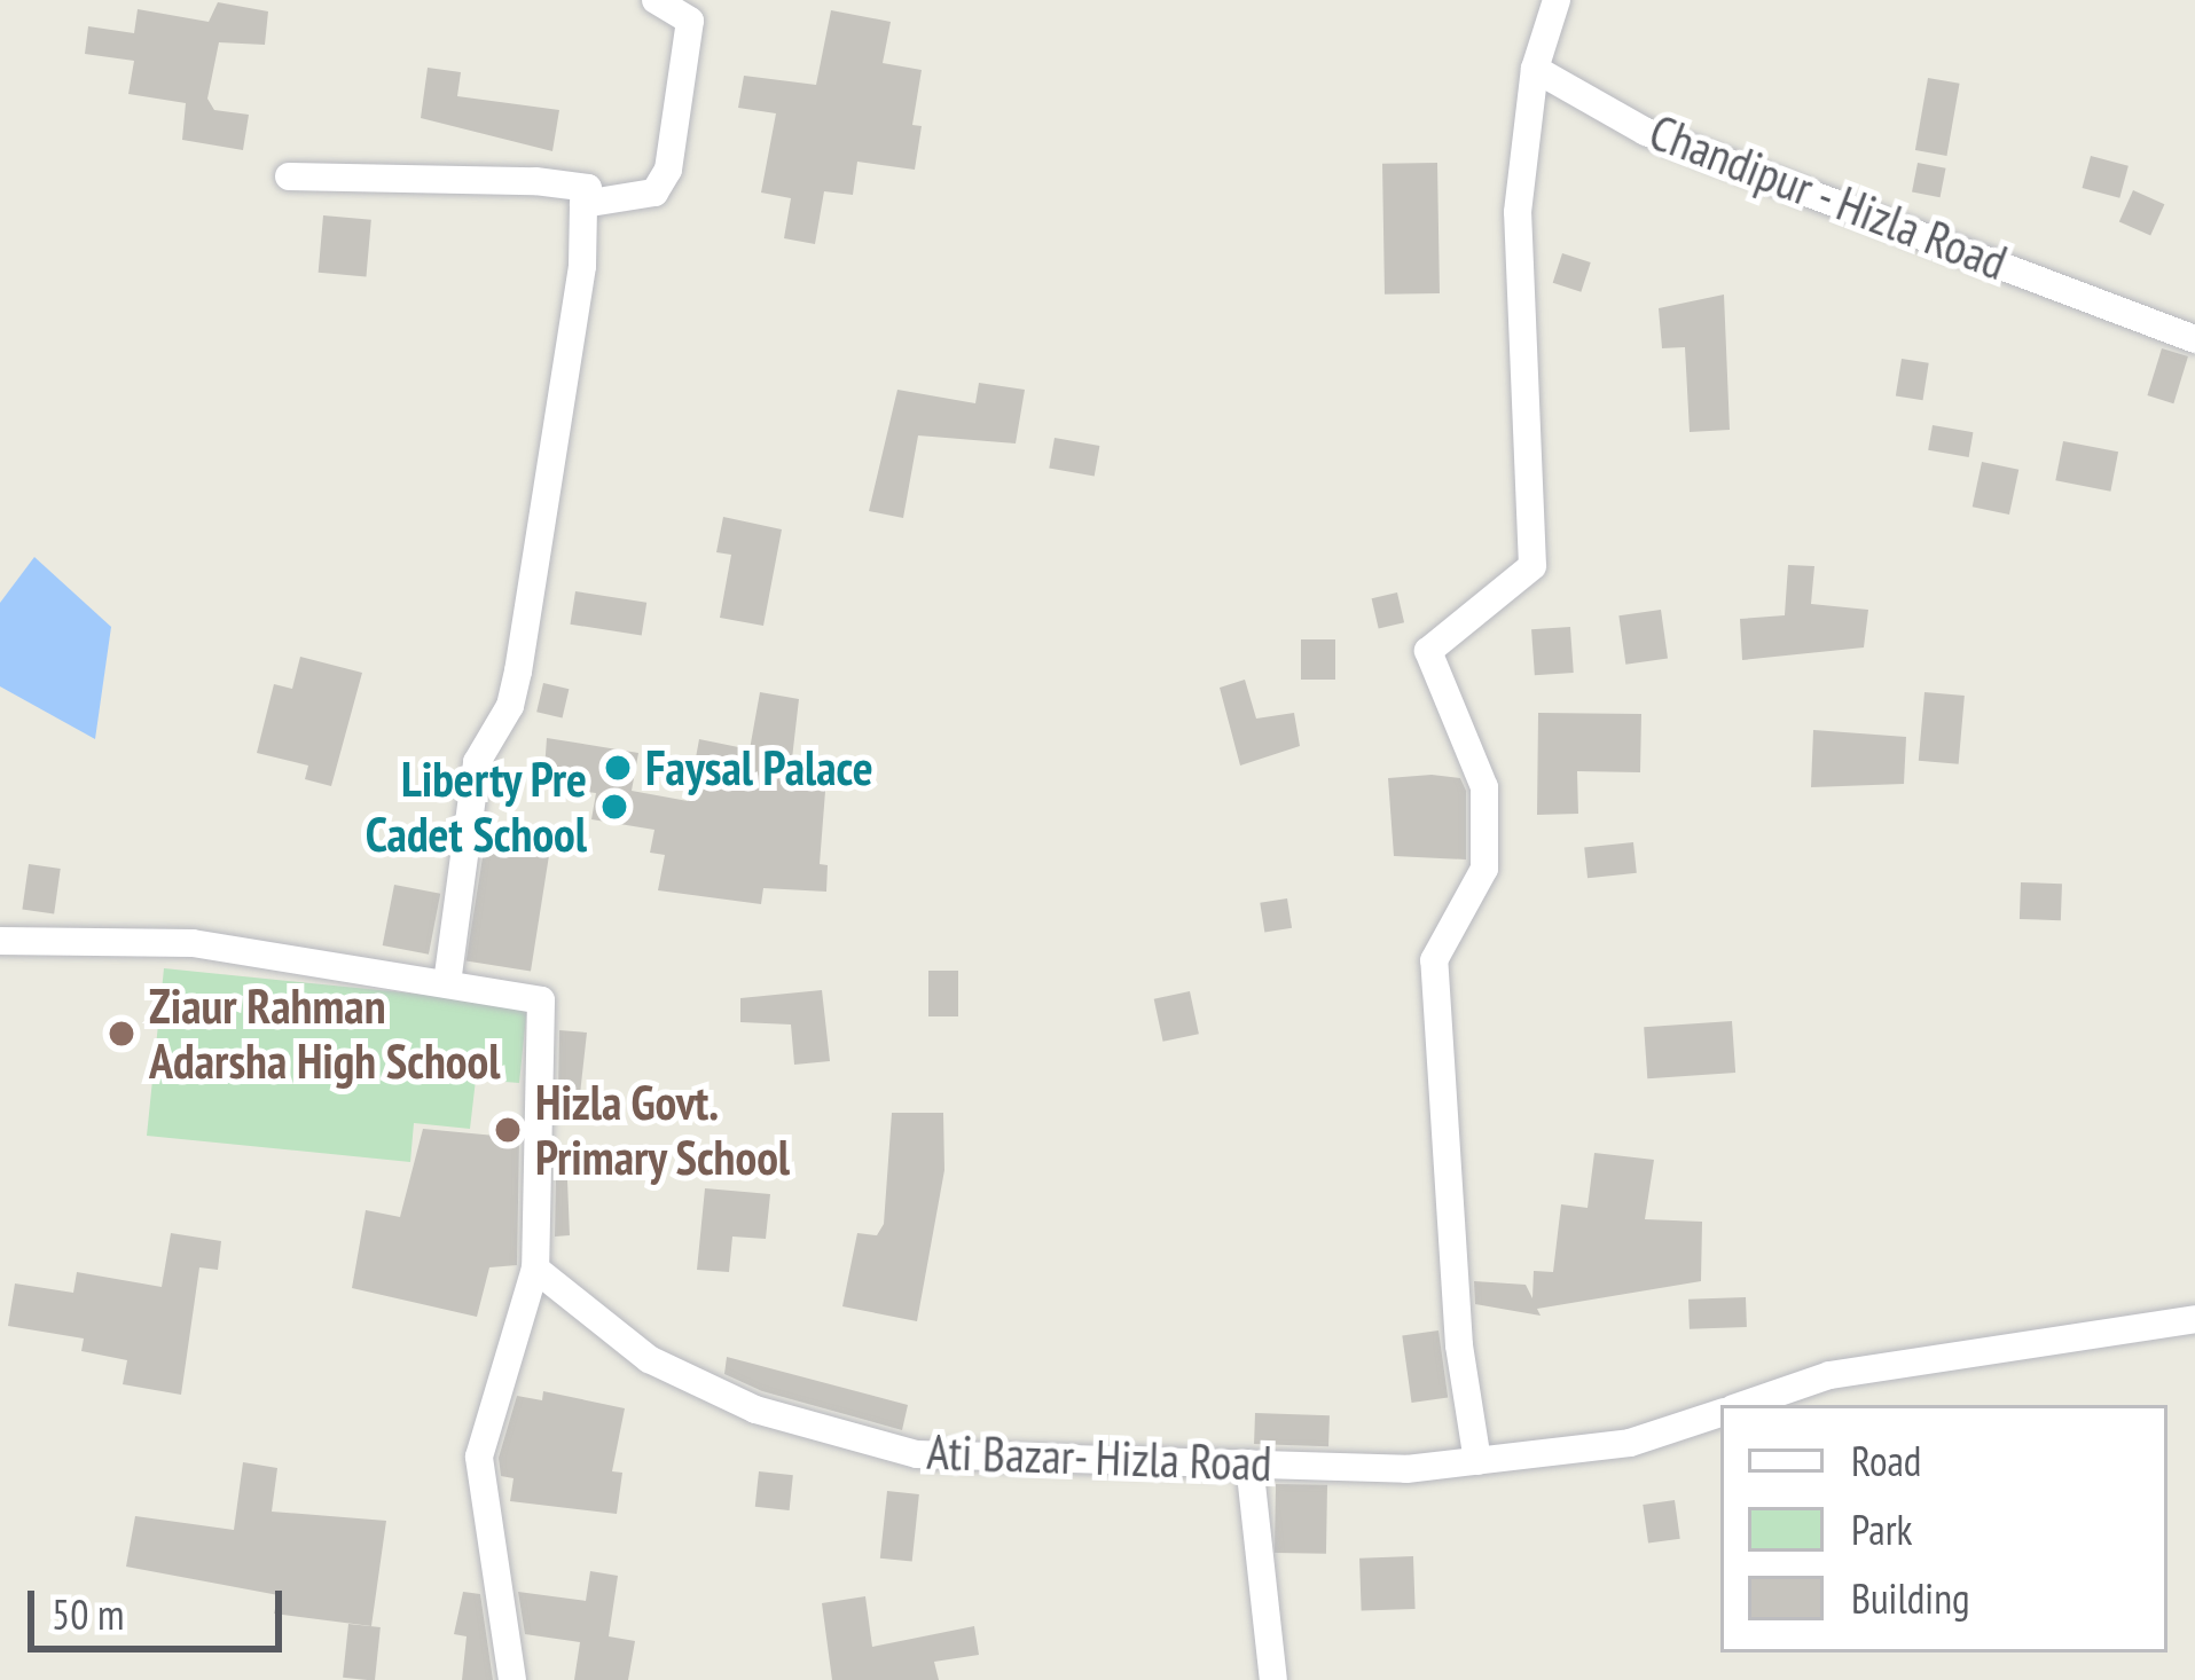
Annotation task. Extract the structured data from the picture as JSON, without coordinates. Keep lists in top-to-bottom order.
{
  "streets": {
    "street": ["Chandipur - Hizla Road", "Ati Bazar- Hizla Road"]
  },
  "places": [
    "Faysal Palace",
    "Liberty Pre Cadet School",
    "Ziaur Rahman Adarsha High School",
    "Hizla Govt. Primary School"
  ],
  "legend": ["Road", "Park", "Building"],
  "scale_bar": "50 m"
}
